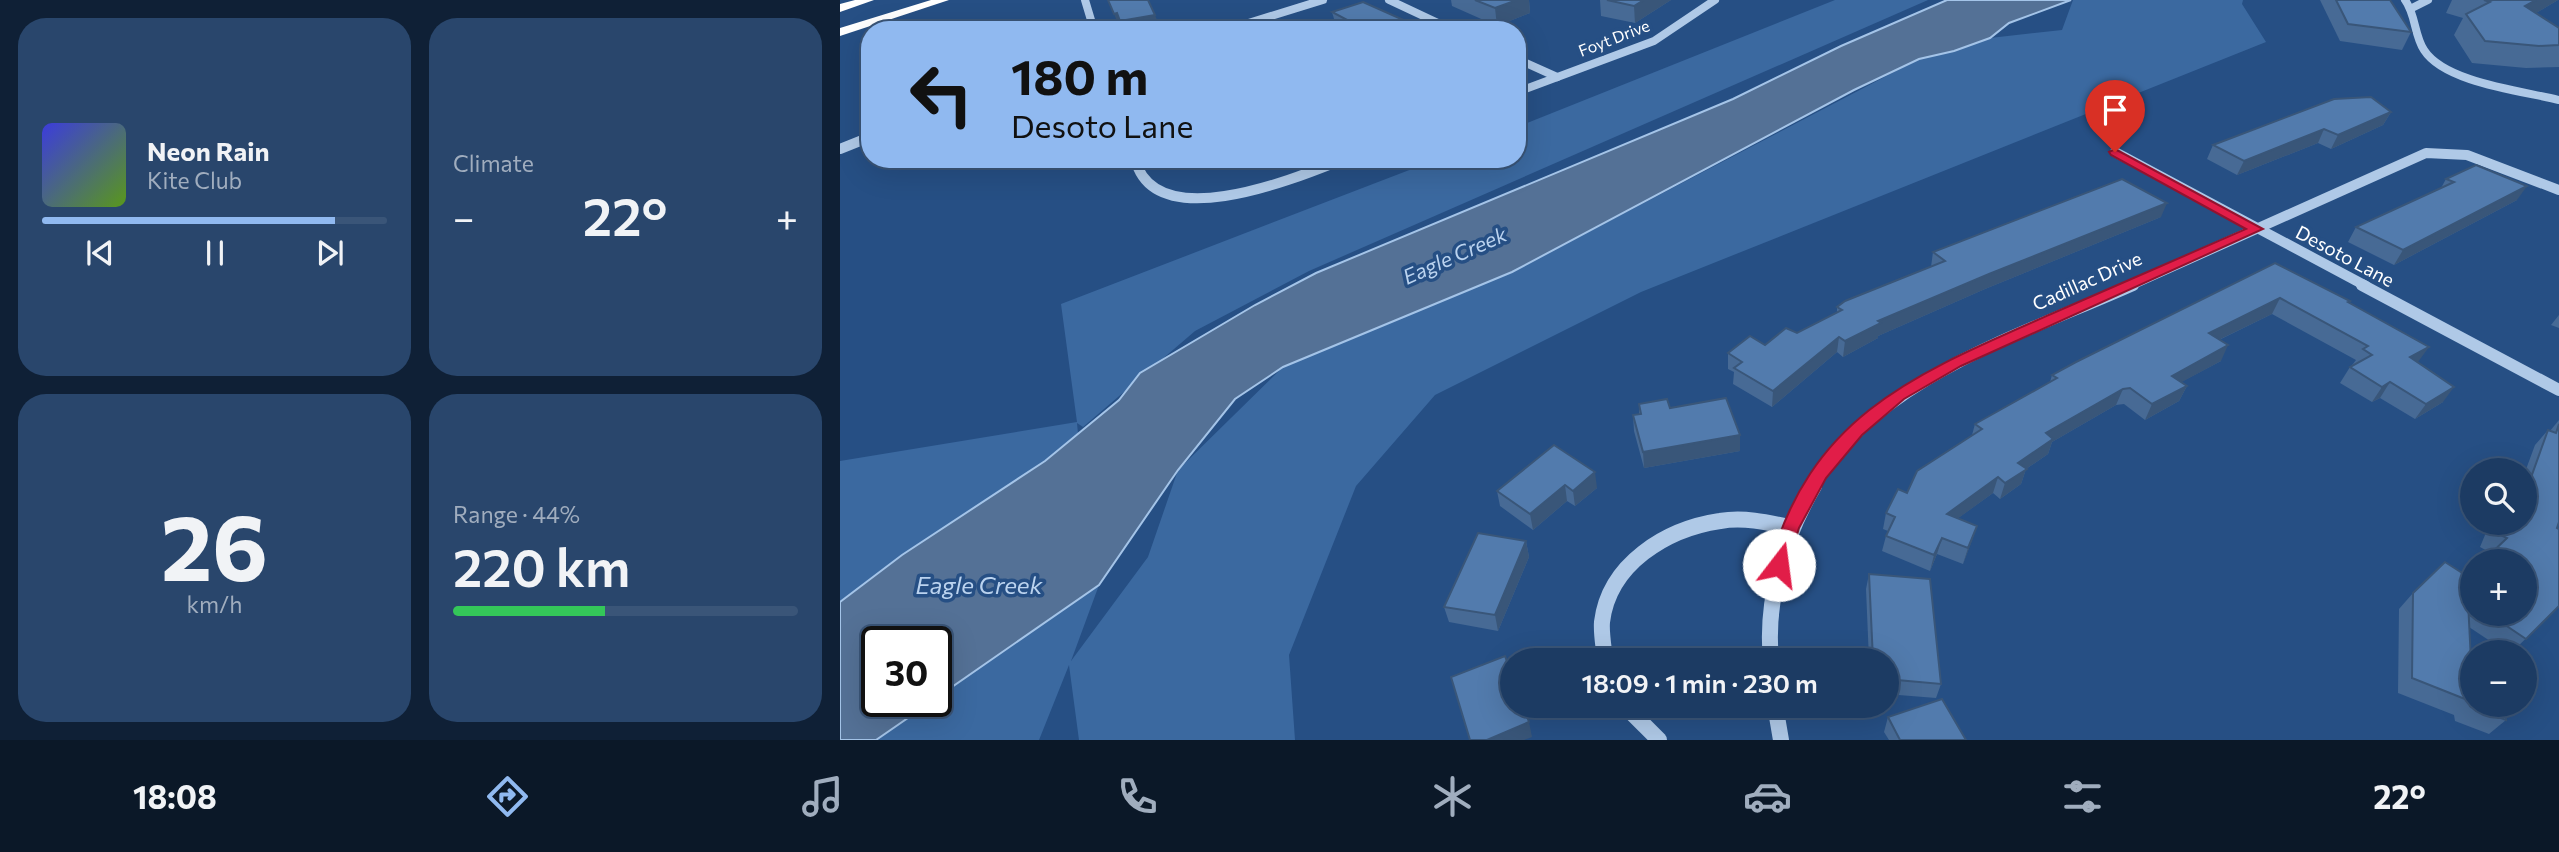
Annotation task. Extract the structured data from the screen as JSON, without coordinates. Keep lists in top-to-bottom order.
{
  "streets": {
    "street": ["Foyt Drive", "Desoto Lane", "Cadillac Drive"]
  },
  "crossings": [
    ["Desoto Lane", "Cadillac Drive"]
  ],
  "water": ["Eagle Creek"],
  "page": {
    "tile": [
      "Climate",
      ["26", "km/h"],
      ["Range · 44%", "220 km"]
    ],
    "turn": ["180 m", "Desoto Lane"],
    "song": ["Neon Rain", "Kite Club"],
    "heat": ["−", "22°", "+"],
    "map_buttons": ["+", "−"],
    "limit": "30",
    "trip": "18:09 · 1 min · 230 m",
    "tabs": ["18:08", "22°"]
  }
}
